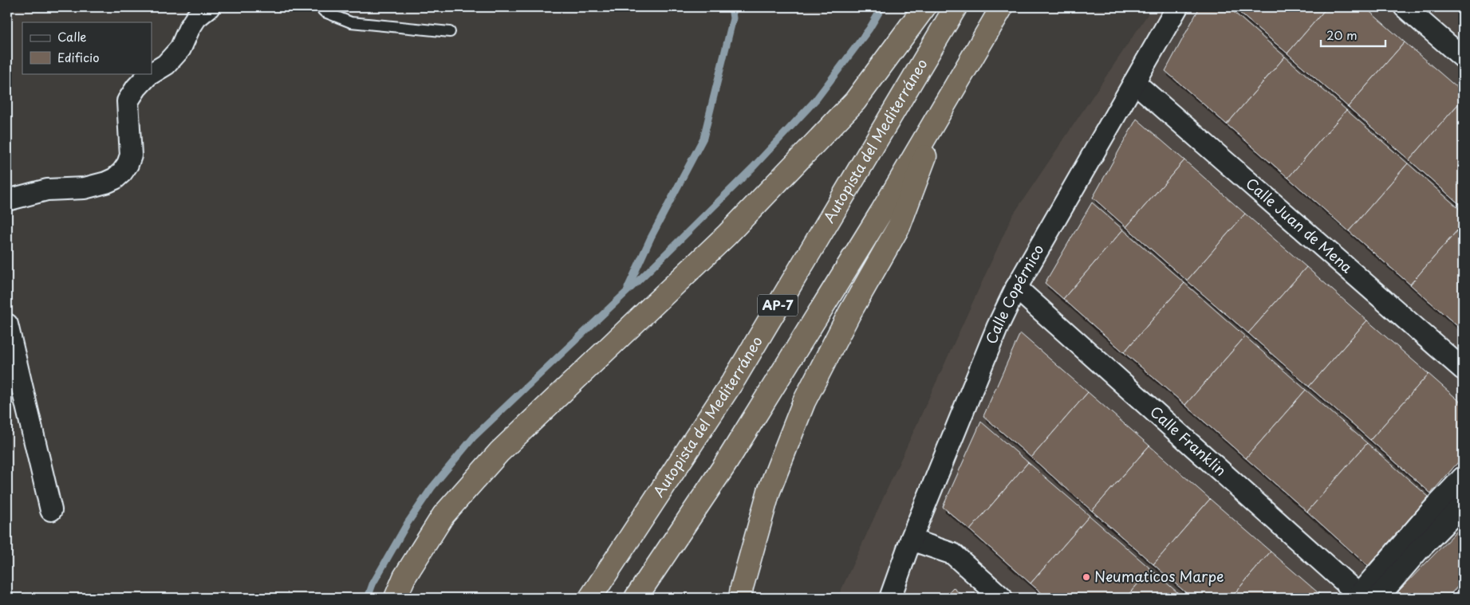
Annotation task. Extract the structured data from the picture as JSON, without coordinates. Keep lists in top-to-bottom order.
{
  "streets": {
    "highway": ["Autopista del Mediterráneo", "AP-7"],
    "street": ["Calle Juan de Mena", "Calle Copérnico", "Calle Franklin"]
  },
  "crossings": [
    ["Calle Juan de Mena", "Calle Copérnico"],
    ["Calle Copérnico", "Calle Franklin"]
  ],
  "places": ["Neumaticos Marpe"],
  "legend": ["Calle", "Edificio"],
  "scale_bar": "20 m"
}
